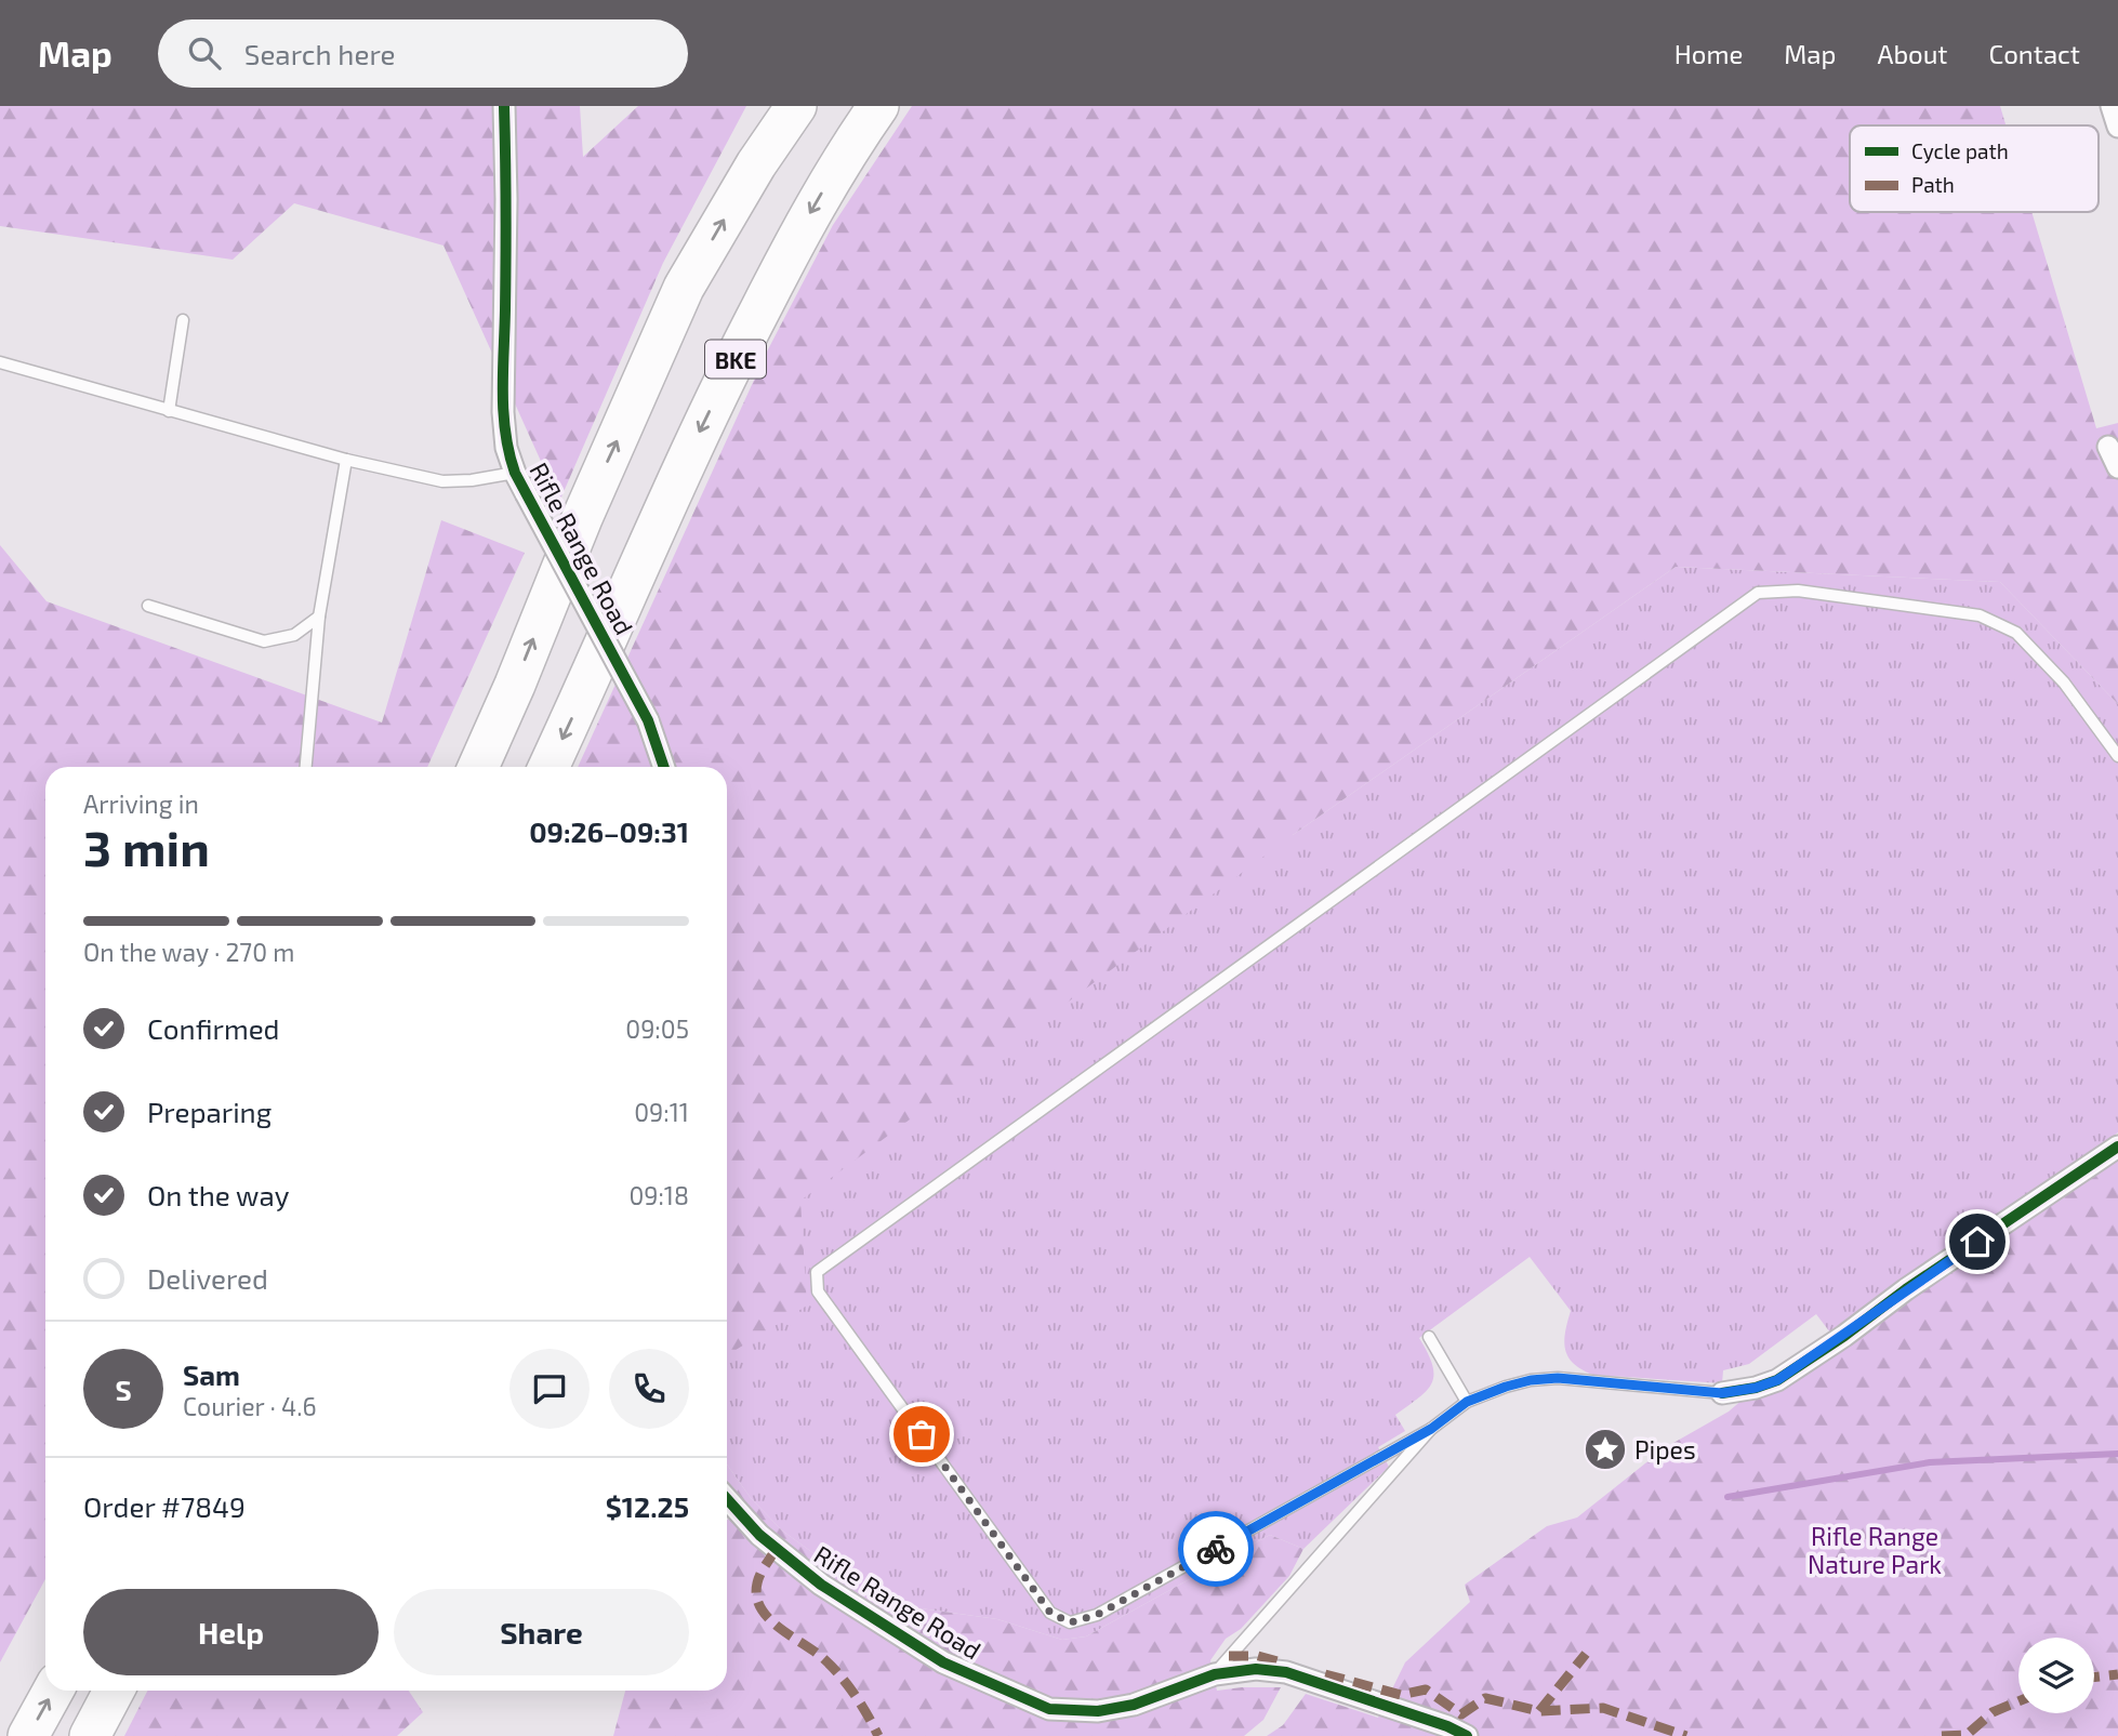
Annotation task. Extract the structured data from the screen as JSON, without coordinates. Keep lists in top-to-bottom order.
{
  "streets": {
    "highway": ["BKE"],
    "street": ["Rifle Range Road"]
  },
  "parks": ["Rifle Range Nature Park"],
  "places": {
    "place": ["Pipes"]
  },
  "legend": ["Cycle path", "Path"],
  "page": {
    "header": "Map",
    "search": "Search here",
    "nav": [
      "Home",
      "Map",
      "About",
      "Contact"
    ],
    "heading": ["3 min", "Arriving in", "09:26–09:31"],
    "panel": [
      "Sam",
      "Courier · 4.6",
      "Order #7849",
      "$12.25"
    ],
    "bar": "On the way · 270 m",
    "list": [
      ["Confirmed", "09:05"],
      ["Preparing", "09:11"],
      ["On the way", "09:18"],
      "Delivered"
    ],
    "round": "S",
    "buttons": ["Help", "Share"]
  }
}
